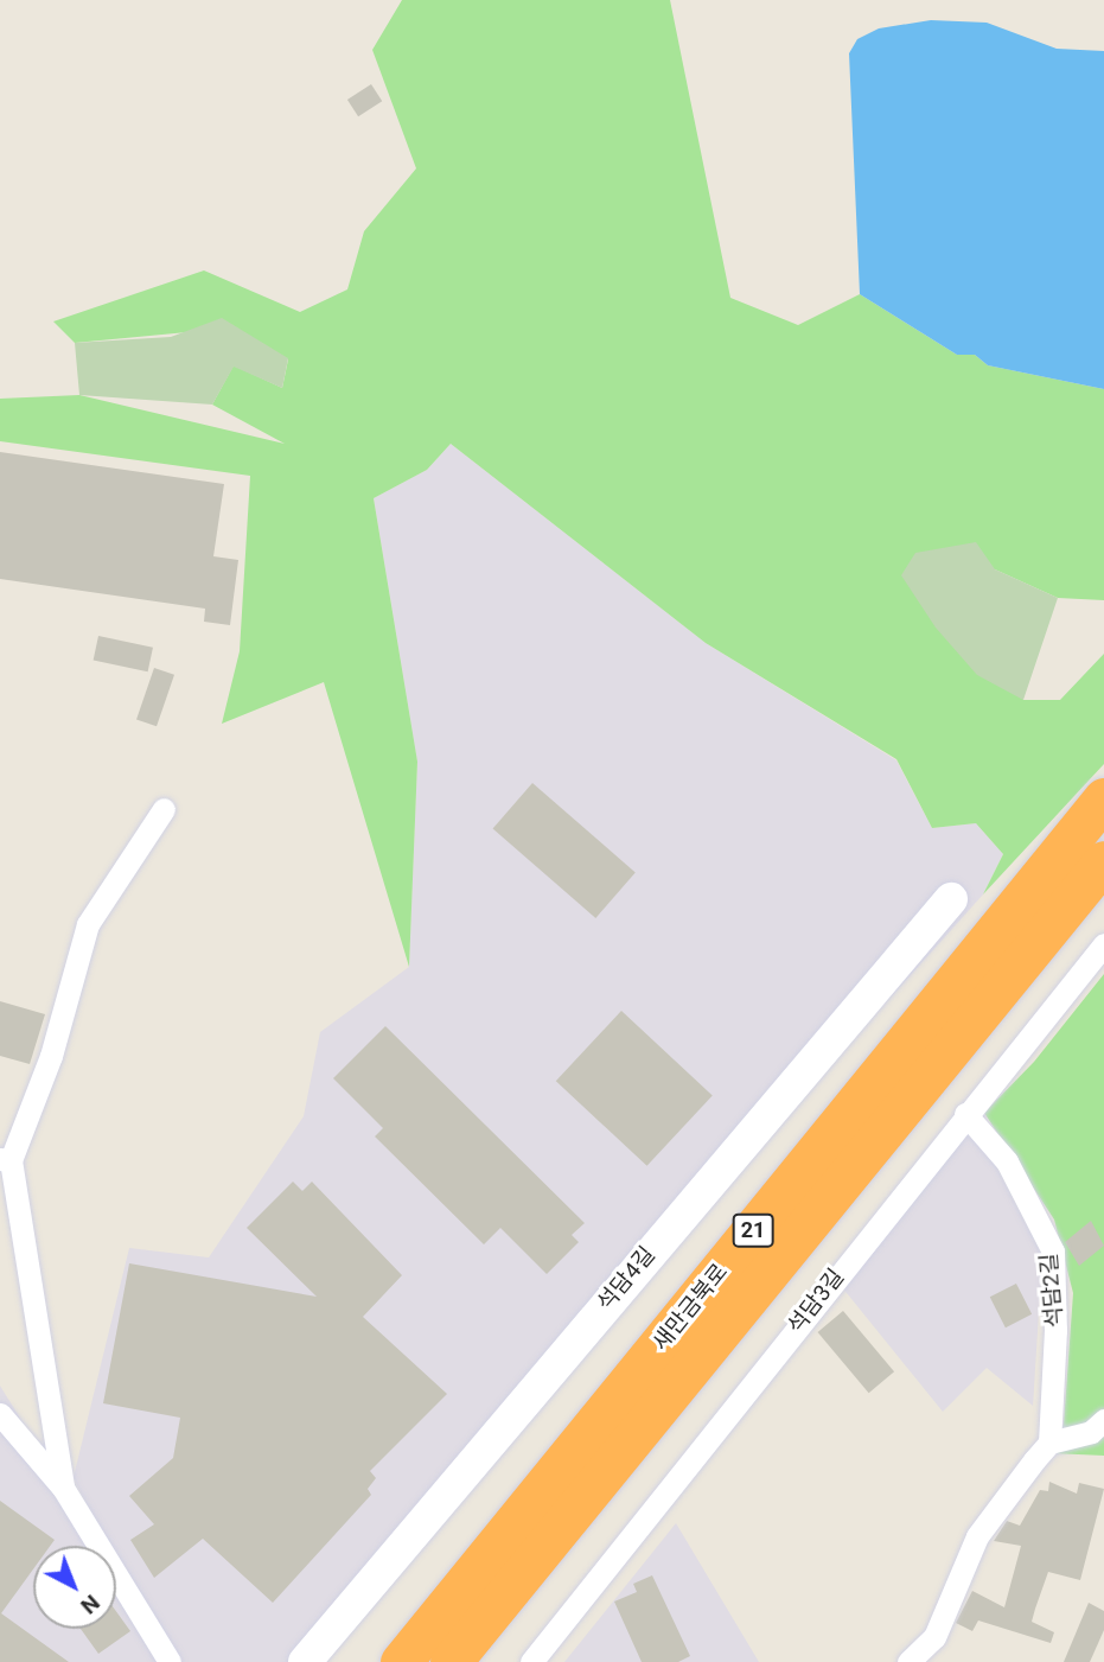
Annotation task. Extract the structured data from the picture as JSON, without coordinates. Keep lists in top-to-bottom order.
{
  "streets": {
    "highway": ["21", "새만금북로"],
    "street": ["석담4길", "석담2길", "석담3길"]
  },
  "crossings": [
    ["석담2길", "석담3길"]
  ],
  "north": "bottom right"
}
